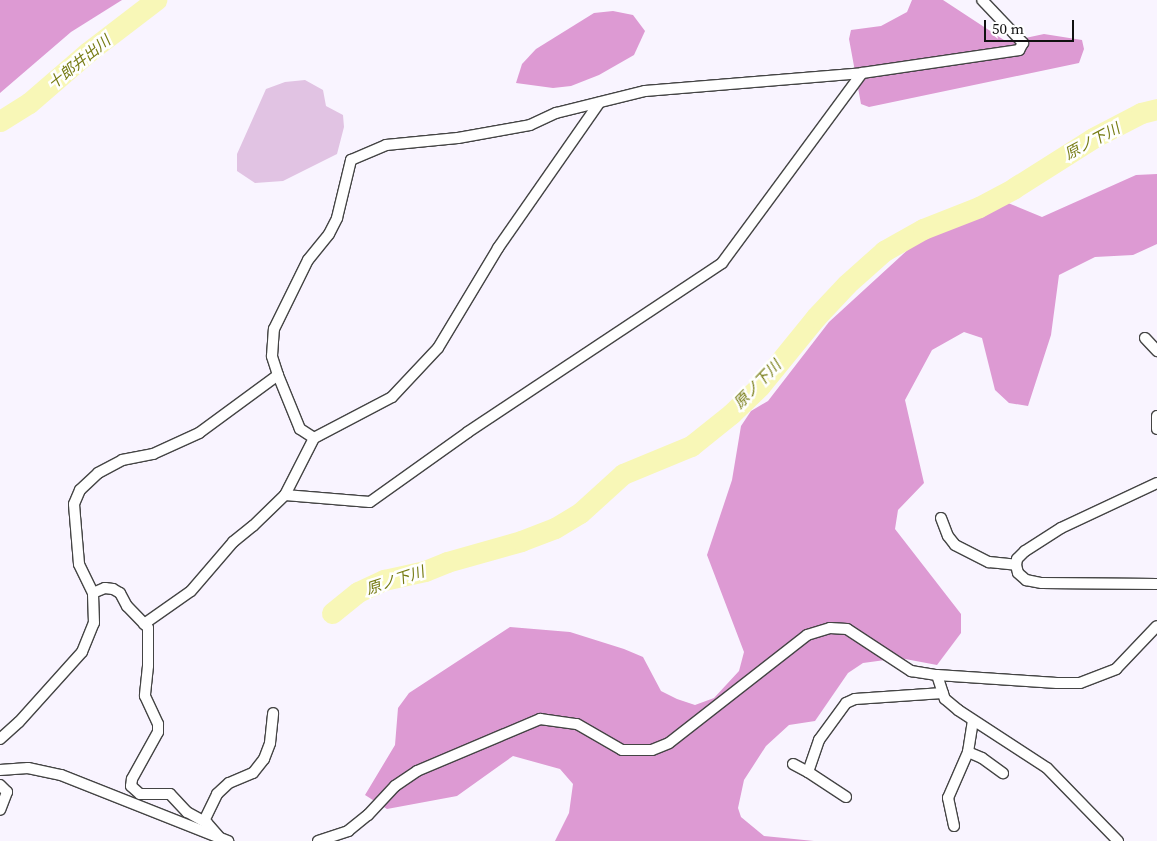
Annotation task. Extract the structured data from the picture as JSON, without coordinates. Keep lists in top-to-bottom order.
{
  "water": ["十郎井出川", "原ノ下川"],
  "scale_bar": "50 m"
}
